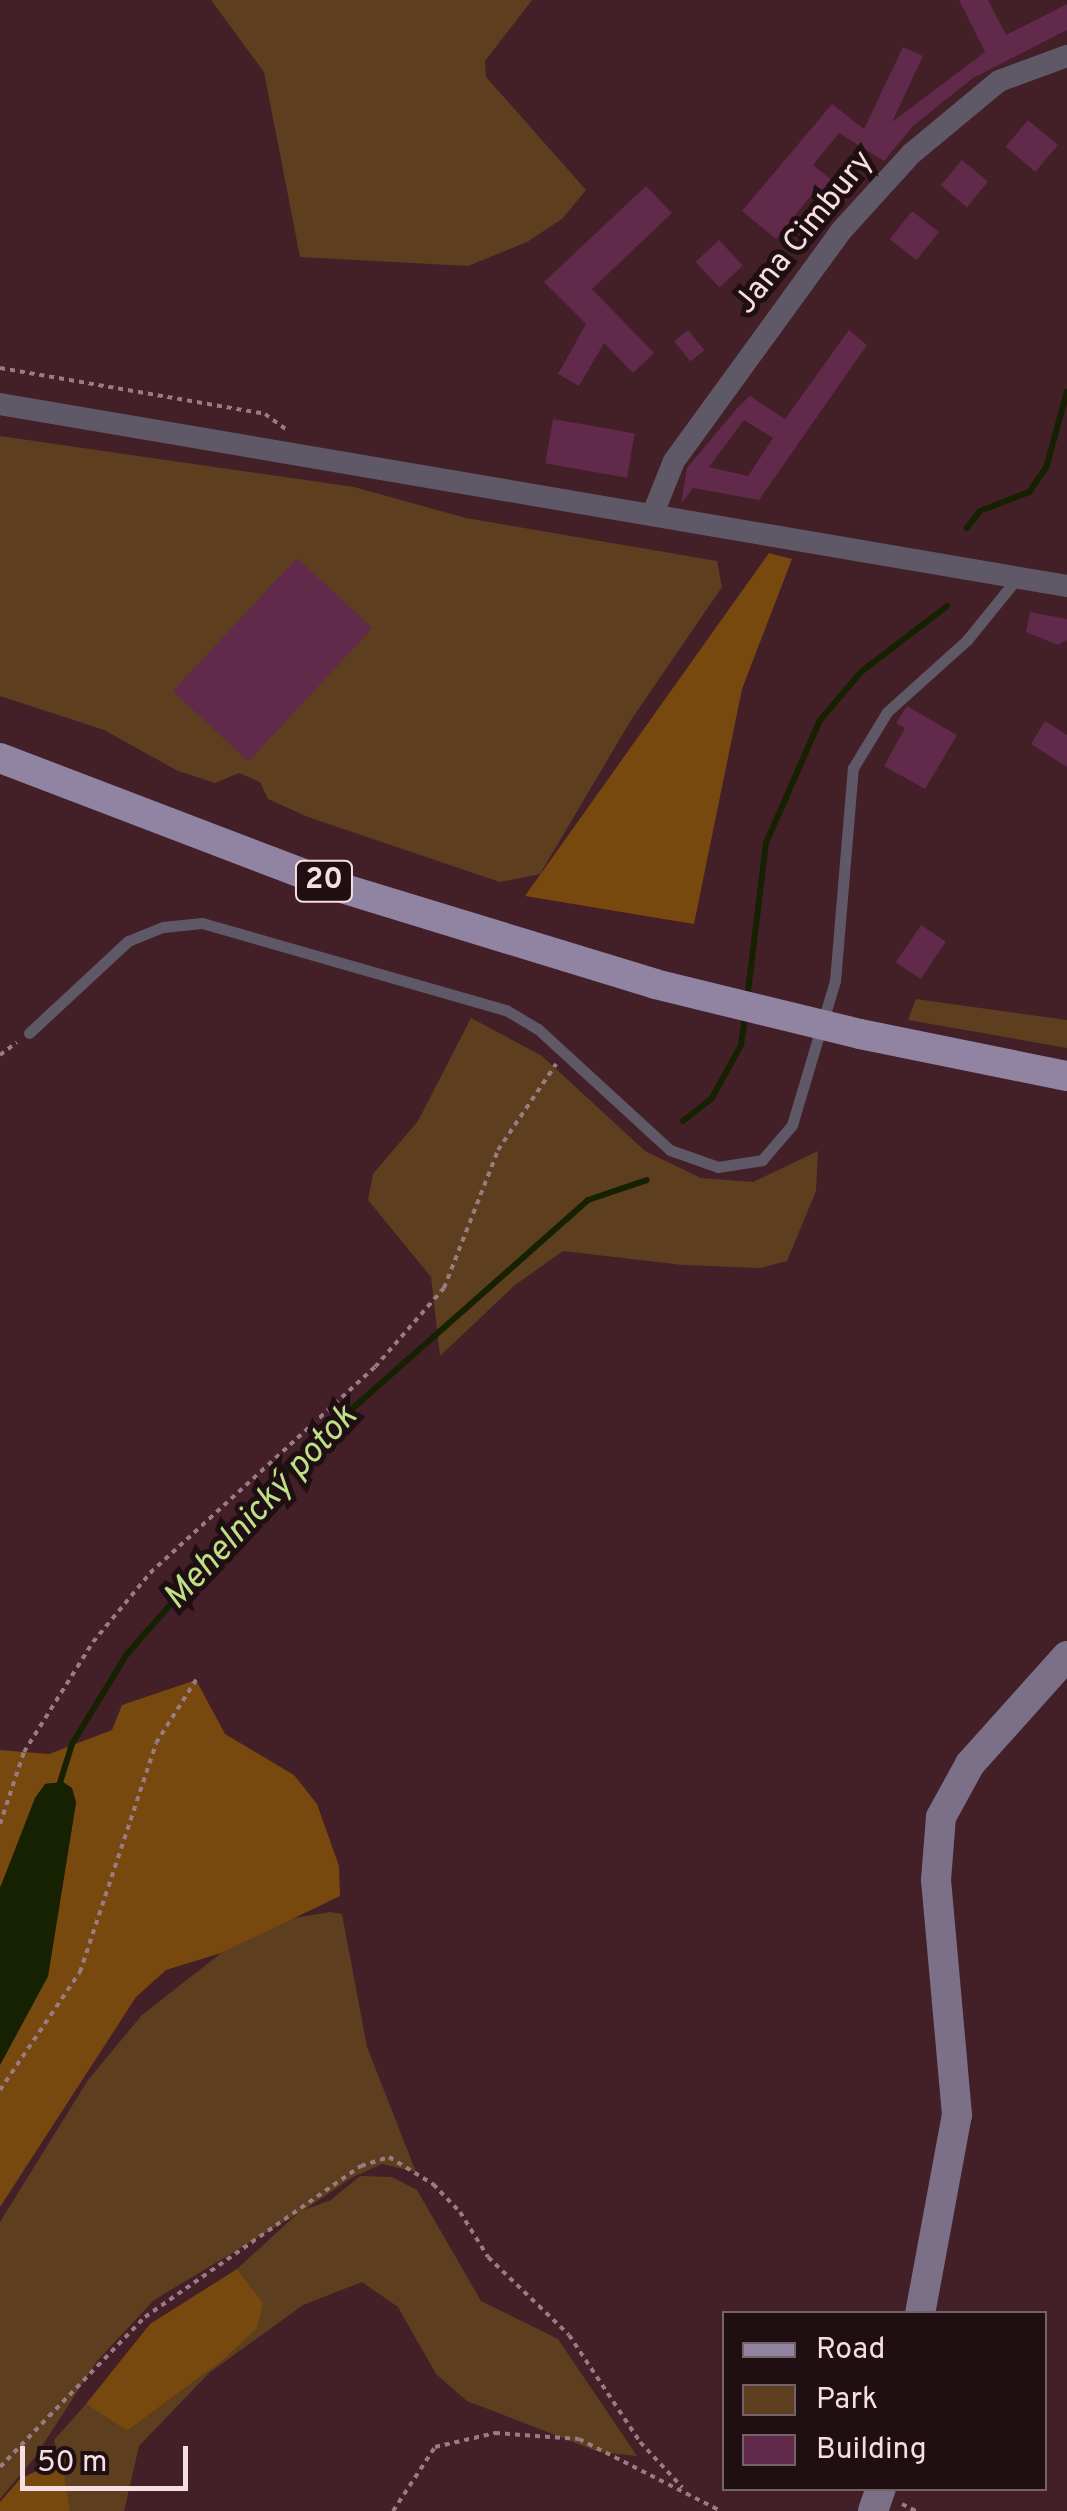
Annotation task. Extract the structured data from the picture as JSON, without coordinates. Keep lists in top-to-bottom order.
{
  "streets": {
    "main road": ["20"],
    "street": ["Jana Cimbury"]
  },
  "water": ["Mehelnický potok"],
  "legend": ["Road", "Park", "Building"],
  "scale_bar": "50 m"
}
